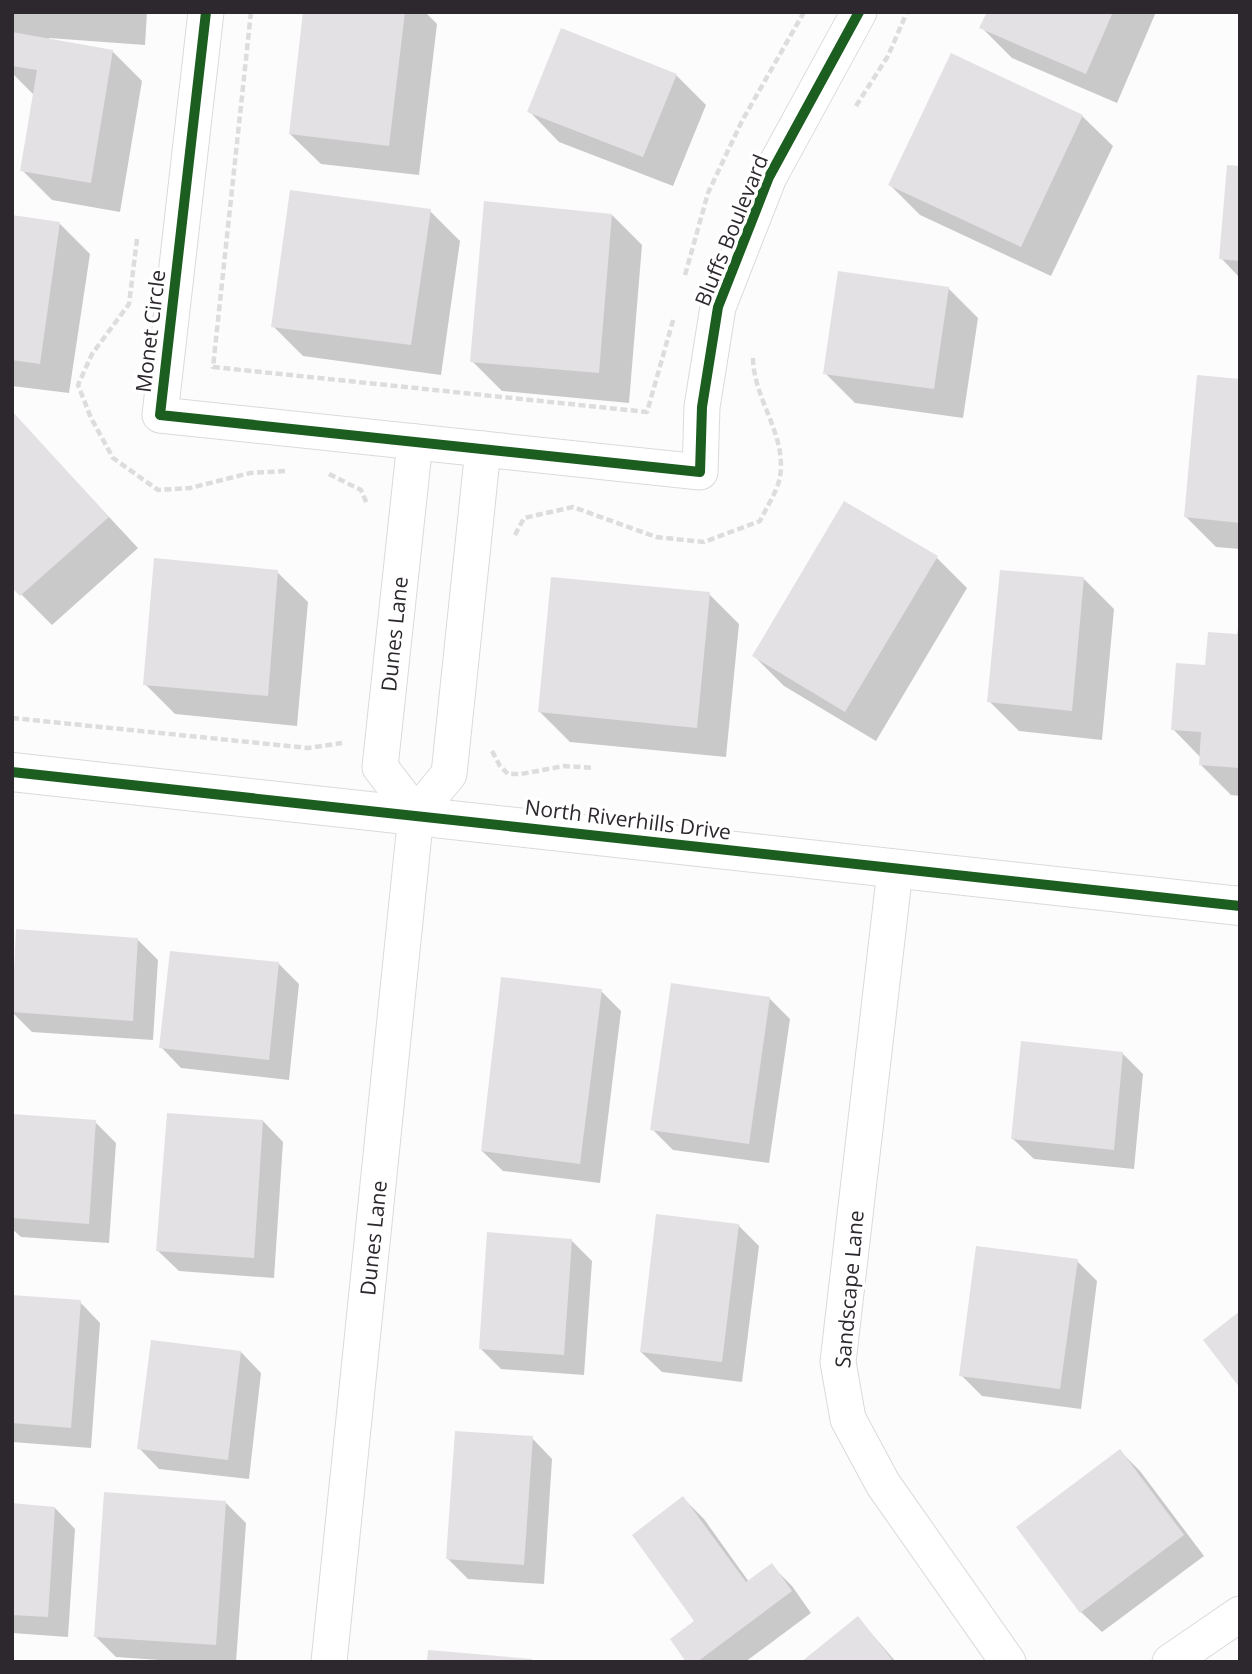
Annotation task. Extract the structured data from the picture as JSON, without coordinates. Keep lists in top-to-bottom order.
{
  "streets": {
    "street": [
      "Bluffs Boulevard",
      "Monet Circle",
      "Dunes Lane",
      "North Riverhills Drive",
      "Sandscape Lane"
    ]
  },
  "crossings": [
    ["Bluffs Boulevard", "Monet Circle"],
    ["Monet Circle", "Dunes Lane"],
    ["Dunes Lane", "North Riverhills Drive"],
    ["North Riverhills Drive", "Sandscape Lane"]
  ]
}
